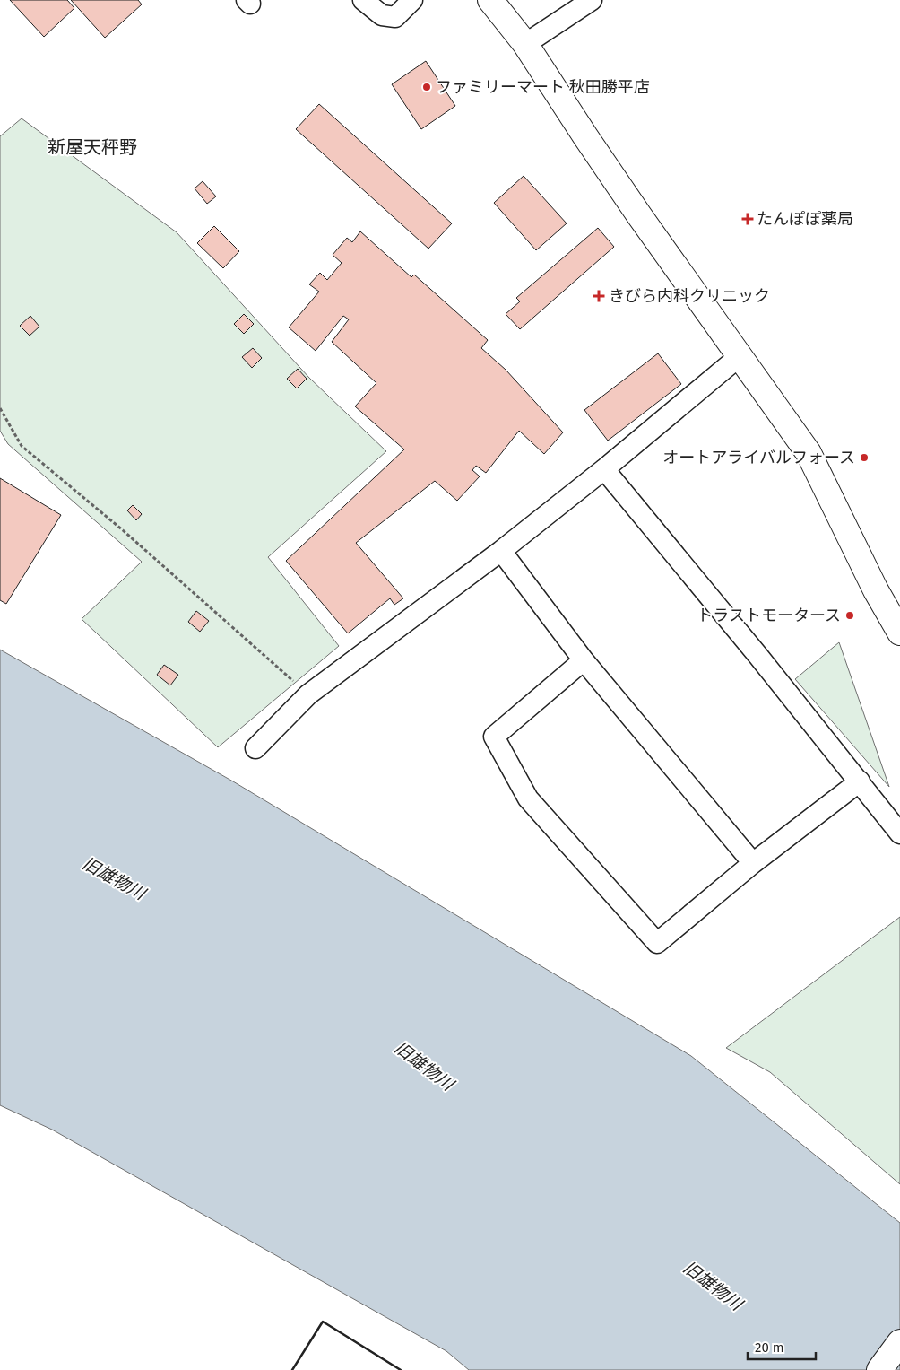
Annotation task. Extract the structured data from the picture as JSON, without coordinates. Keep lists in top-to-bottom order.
{
  "districts": ["新屋天秤野"],
  "water": ["旧雄物川"],
  "places": {
    "other": ["ファミリーマート 秋田勝平店", "オートアライバルフォース", "トラストモータース"],
    "health": ["たんぽぽ薬局", "きびら内科クリニック"]
  },
  "scale_bar": "20 m"
}
